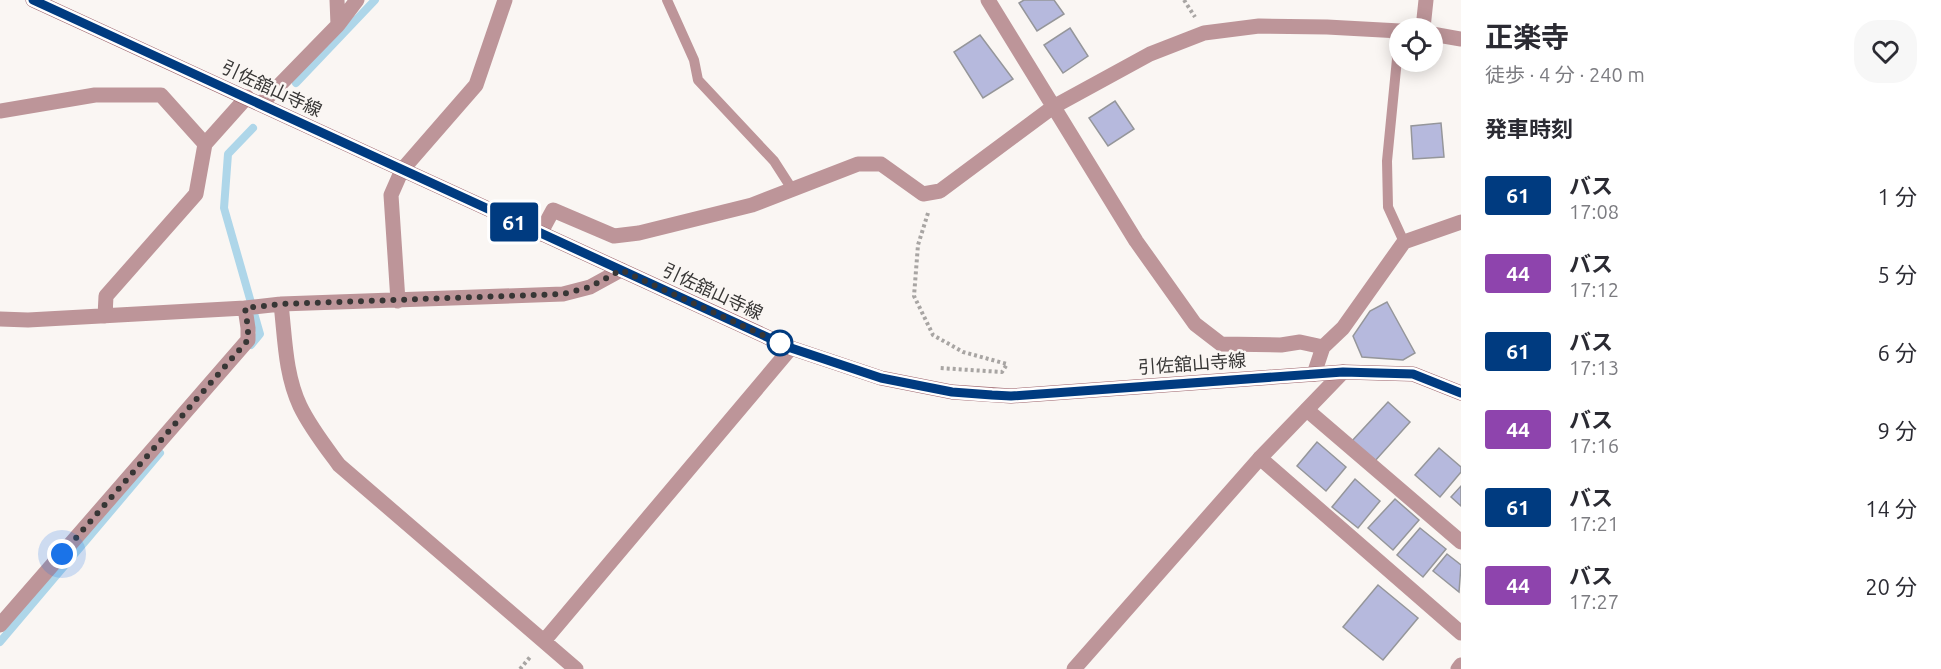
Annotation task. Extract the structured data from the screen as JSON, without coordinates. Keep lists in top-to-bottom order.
{
  "streets": {
    "main road": ["引佐舘山寺線"]
  },
  "lines": ["bus line 61"],
  "page": {
    "on_map": "61",
    "heading": [
      ["正楽寺", "徒歩 · 4 分 · 240 m"],
      "発車時刻"
    ],
    "list": [
      {
        "mark": "61",
        "name": "バス",
        "note": "17:08",
        "value": "1 分"
      },
      {
        "mark": "44",
        "name": "バス",
        "note": "17:12",
        "value": "5 分"
      },
      {
        "mark": "61",
        "name": "バス",
        "note": "17:13",
        "value": "6 分"
      },
      {
        "mark": "44",
        "name": "バス",
        "note": "17:16",
        "value": "9 分"
      },
      {
        "mark": "61",
        "name": "バス",
        "note": "17:21",
        "value": "14 分"
      },
      {
        "mark": "44",
        "name": "バス",
        "note": "17:27",
        "value": "20 分"
      }
    ]
  }
}
